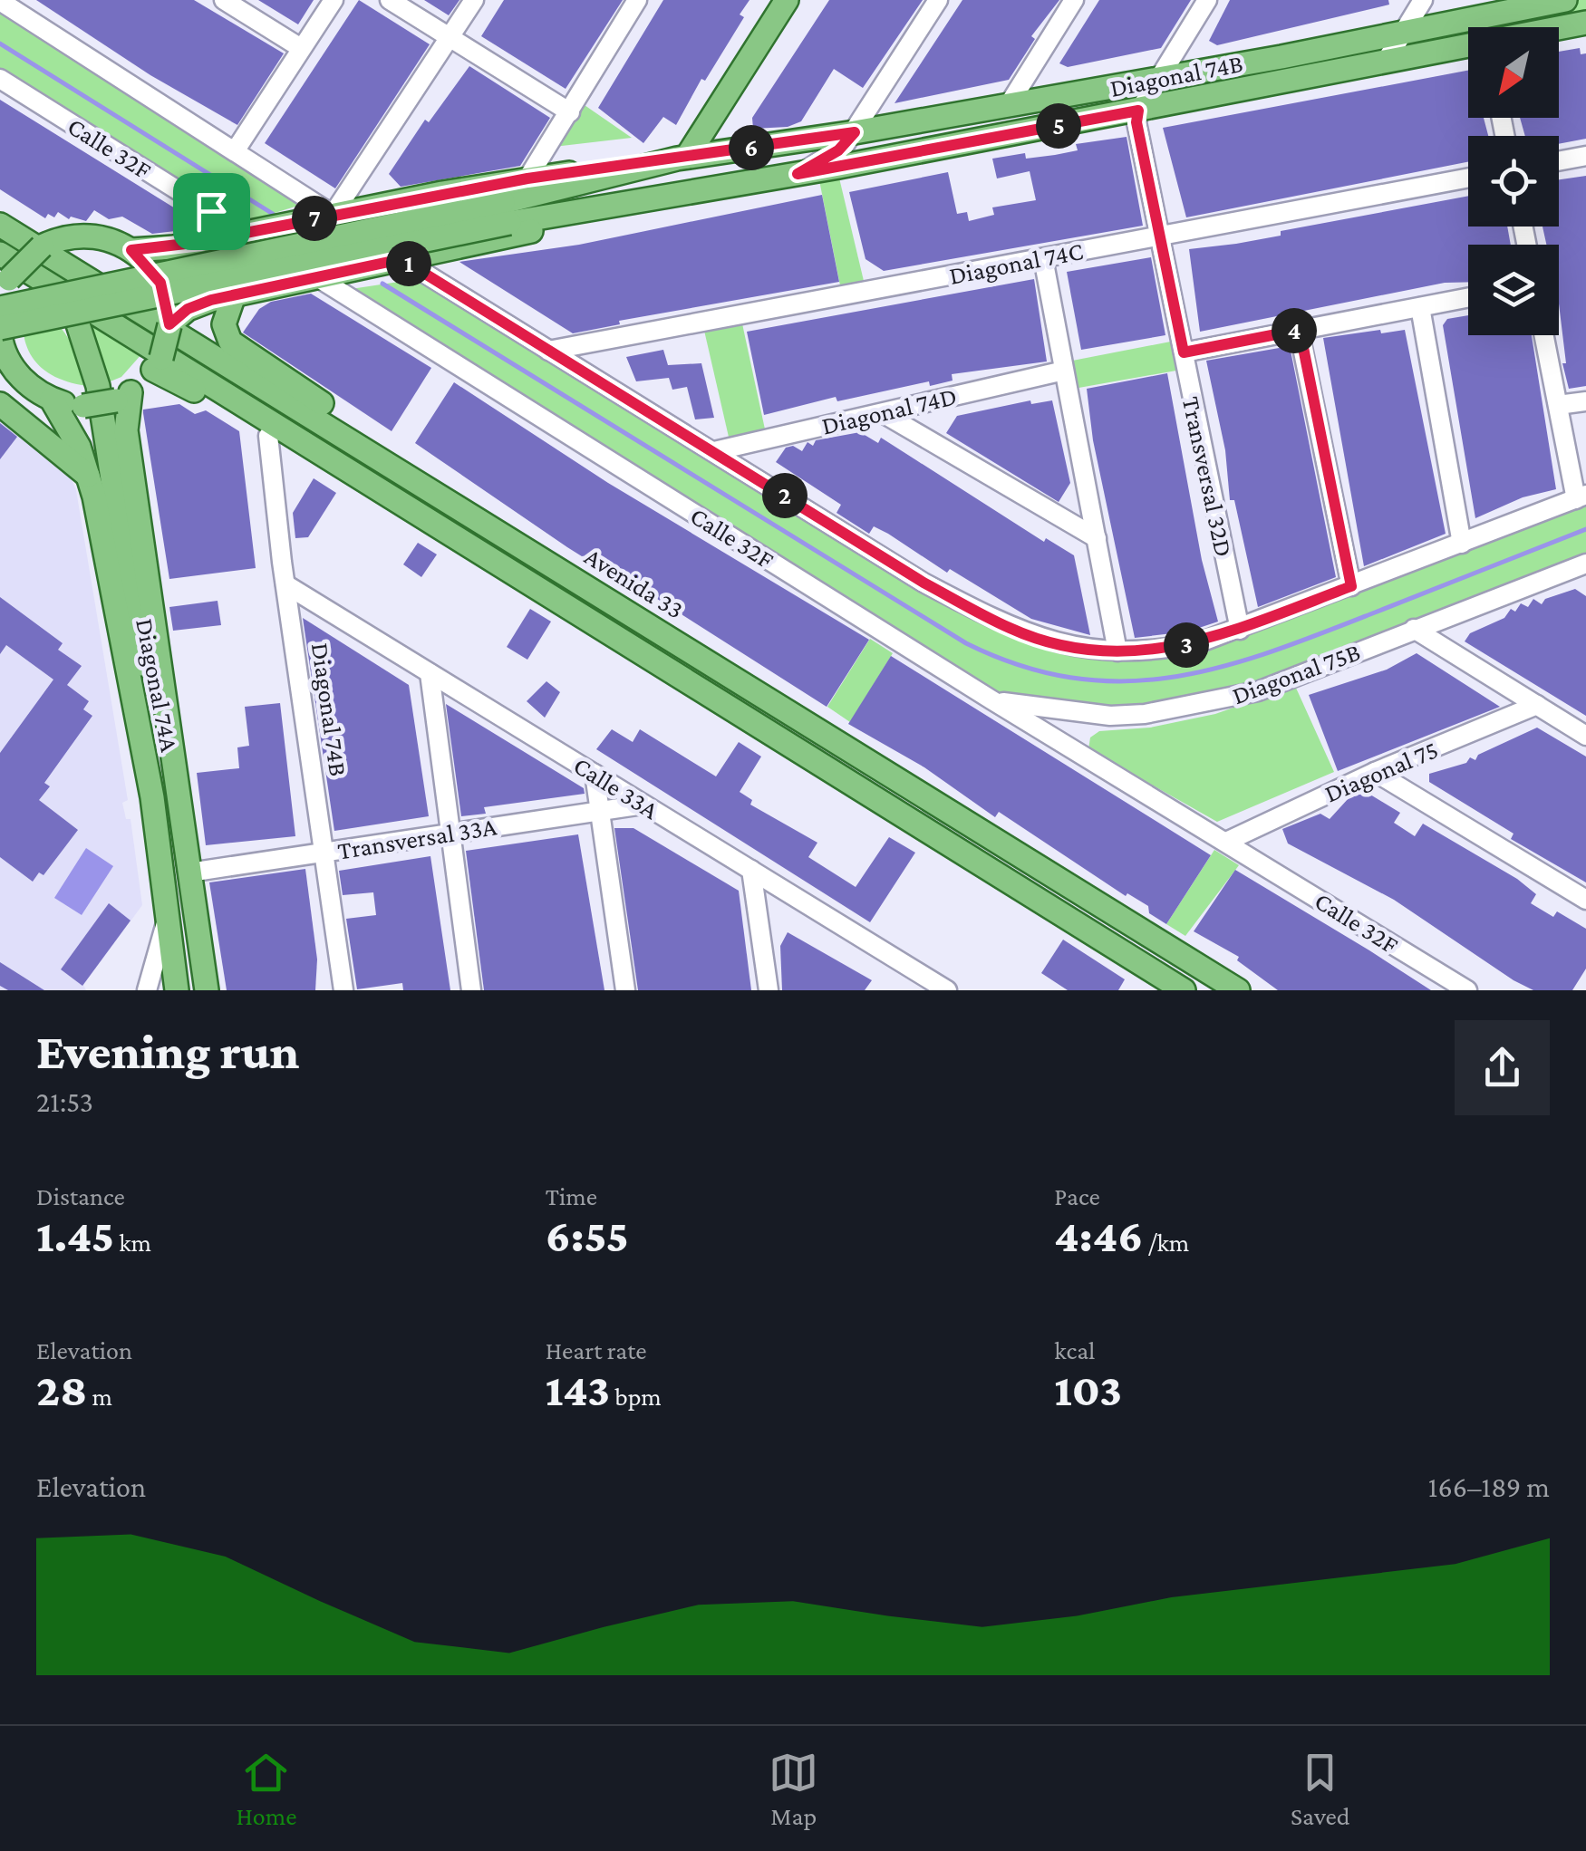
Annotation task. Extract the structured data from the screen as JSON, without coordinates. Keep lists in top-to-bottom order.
{
  "streets": {
    "main road": ["Diagonal 74B", "Avenida 33", "Diagonal 74A"],
    "street": [
      "Calle 32F",
      "Diagonal 74C",
      "Diagonal 74D",
      "Transversal 32D",
      "Diagonal 75B",
      "Diagonal 75",
      "Calle 33A",
      "Transversal 33A"
    ]
  },
  "crossings": [
    ["Diagonal 74B", "Transversal 32D"],
    ["Diagonal 74B", "Calle 33A"],
    ["Diagonal 74B", "Transversal 33A"],
    ["Calle 32F", "Diagonal 75B"],
    ["Calle 32F", "Diagonal 75"],
    ["Diagonal 74C", "Transversal 32D"],
    ["Diagonal 74A", "Transversal 33A"],
    ["Calle 33A", "Transversal 33A"]
  ],
  "north": "bottom left",
  "page": {
    "pins": [
      "5",
      "6",
      "7",
      "1",
      "4",
      "2",
      "3"
    ],
    "heading": ["Evening run", "21:53"],
    "stats": [
      ["Distance", "1.45 km"],
      ["Time", "6:55"],
      ["Pace", "4:46 /km"],
      ["Elevation", "28 m"],
      ["Heart rate", "143 bpm"],
      ["kcal", "103"]
    ],
    "chart": ["Elevation", "166–189 m"],
    "tabs": ["Home", "Map", "Saved"]
  }
}
